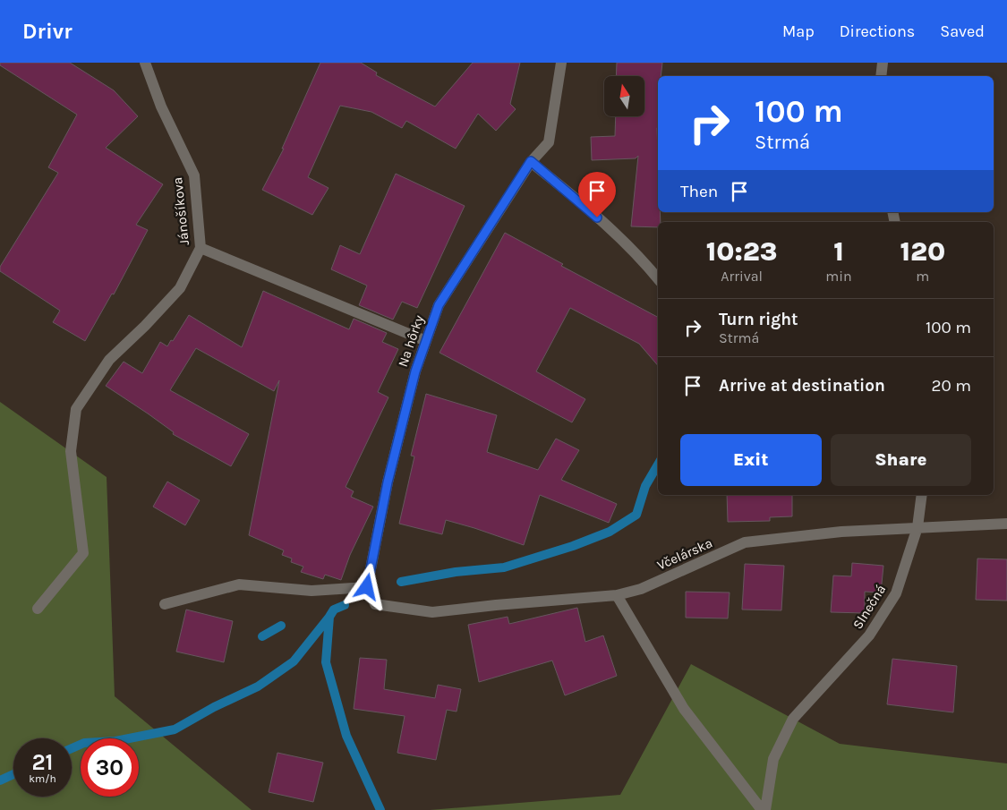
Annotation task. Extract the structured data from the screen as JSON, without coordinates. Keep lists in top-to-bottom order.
{
  "streets": {
    "street": [
      "Jánošíkova",
      "Na hôrky",
      "Včelárska",
      "Slnečná"
    ]
  },
  "crossings": [
    ["Na hôrky", "Včelárska"],
    ["Včelárska", "Slnečná"]
  ],
  "north": "top",
  "page": {
    "header": "Drivr",
    "nav": ["Map", "Directions", "Saved"],
    "turn": ["100 m", "Strmá"],
    "then": "Then",
    "eta": [
      "10:23",
      "Arrival",
      "1",
      "min",
      "120",
      "m"
    ],
    "list": [
      {
        "name": "Turn right",
        "note": "Strmá",
        "value": "100 m"
      },
      {
        "name": "Arrive at destination",
        "value": "20 m"
      }
    ],
    "buttons": ["Exit", "Share"],
    "speed": "21 km/h",
    "limit": "30"
  }
}
